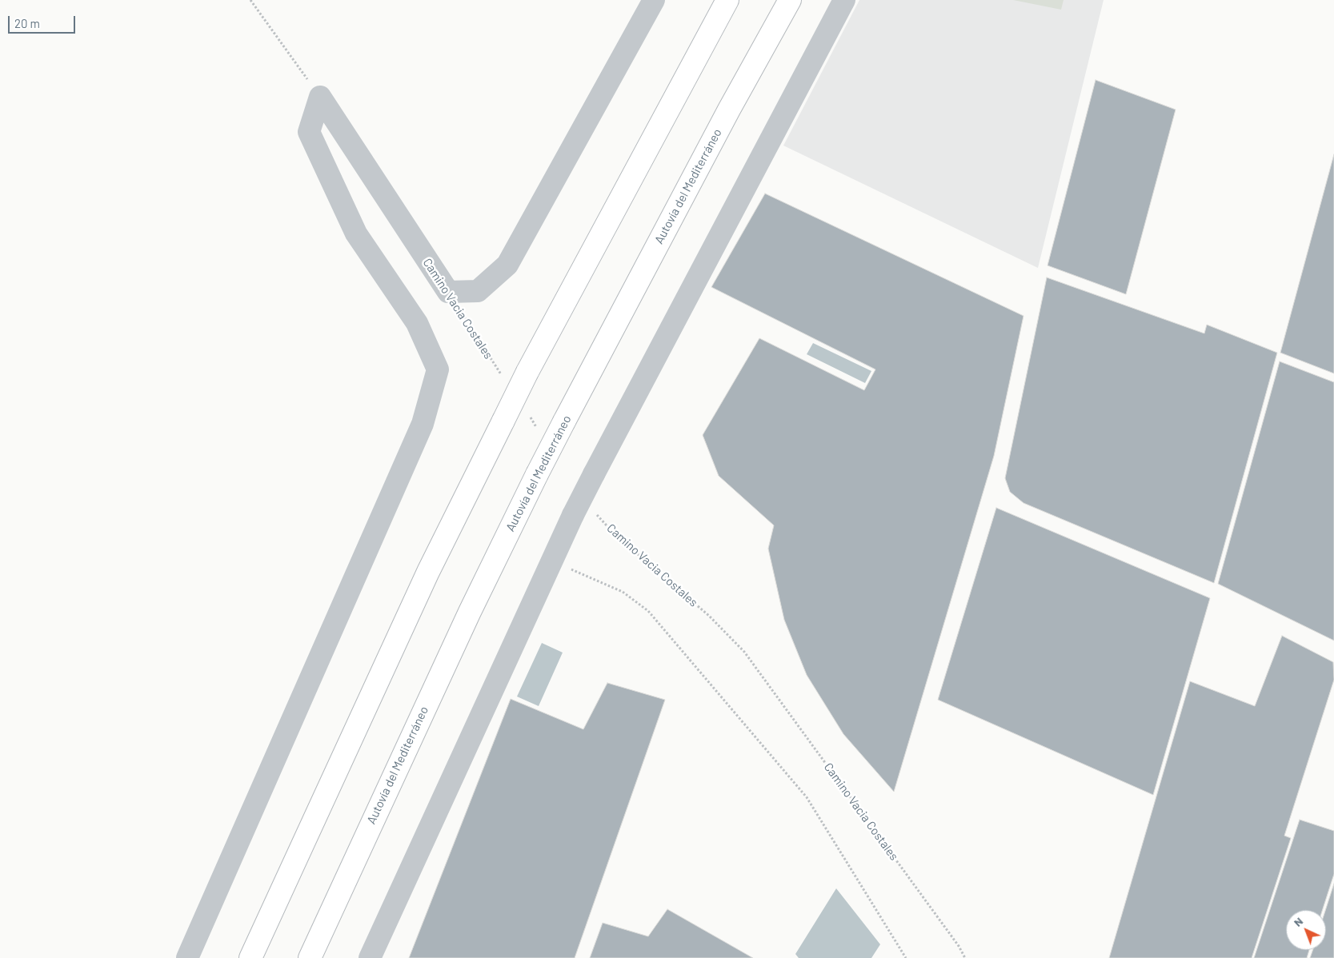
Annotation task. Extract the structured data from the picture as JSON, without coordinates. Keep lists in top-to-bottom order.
{
  "streets": {
    "highway": ["Autovía del Mediterráneo"],
    "street": ["Camino Vacia Costales"]
  },
  "scale_bar": "20 m",
  "north": "top left"
}
